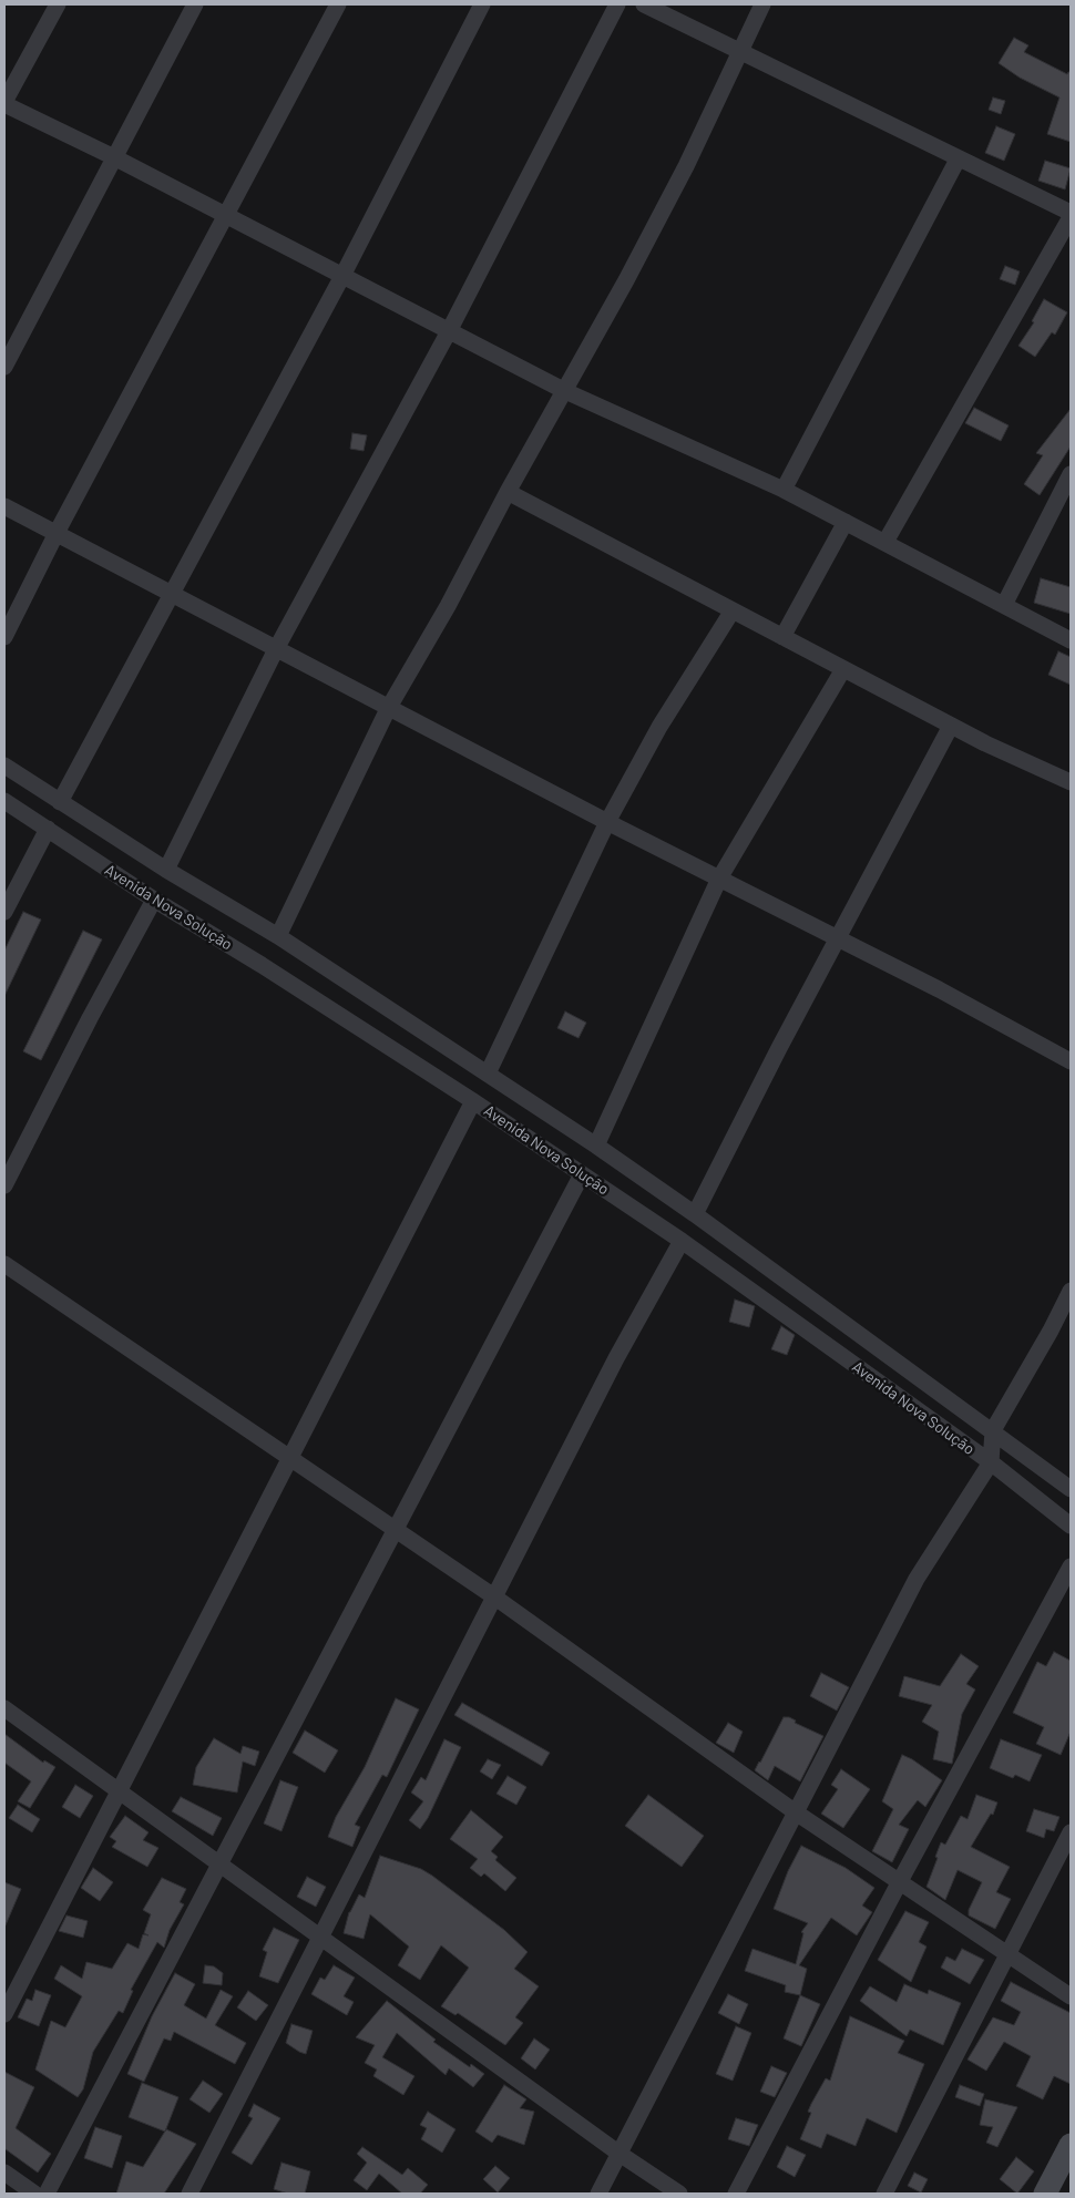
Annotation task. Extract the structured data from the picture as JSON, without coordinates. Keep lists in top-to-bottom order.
{
  "streets": {
    "street": ["Avenida Nova Solução"]
  }
}
